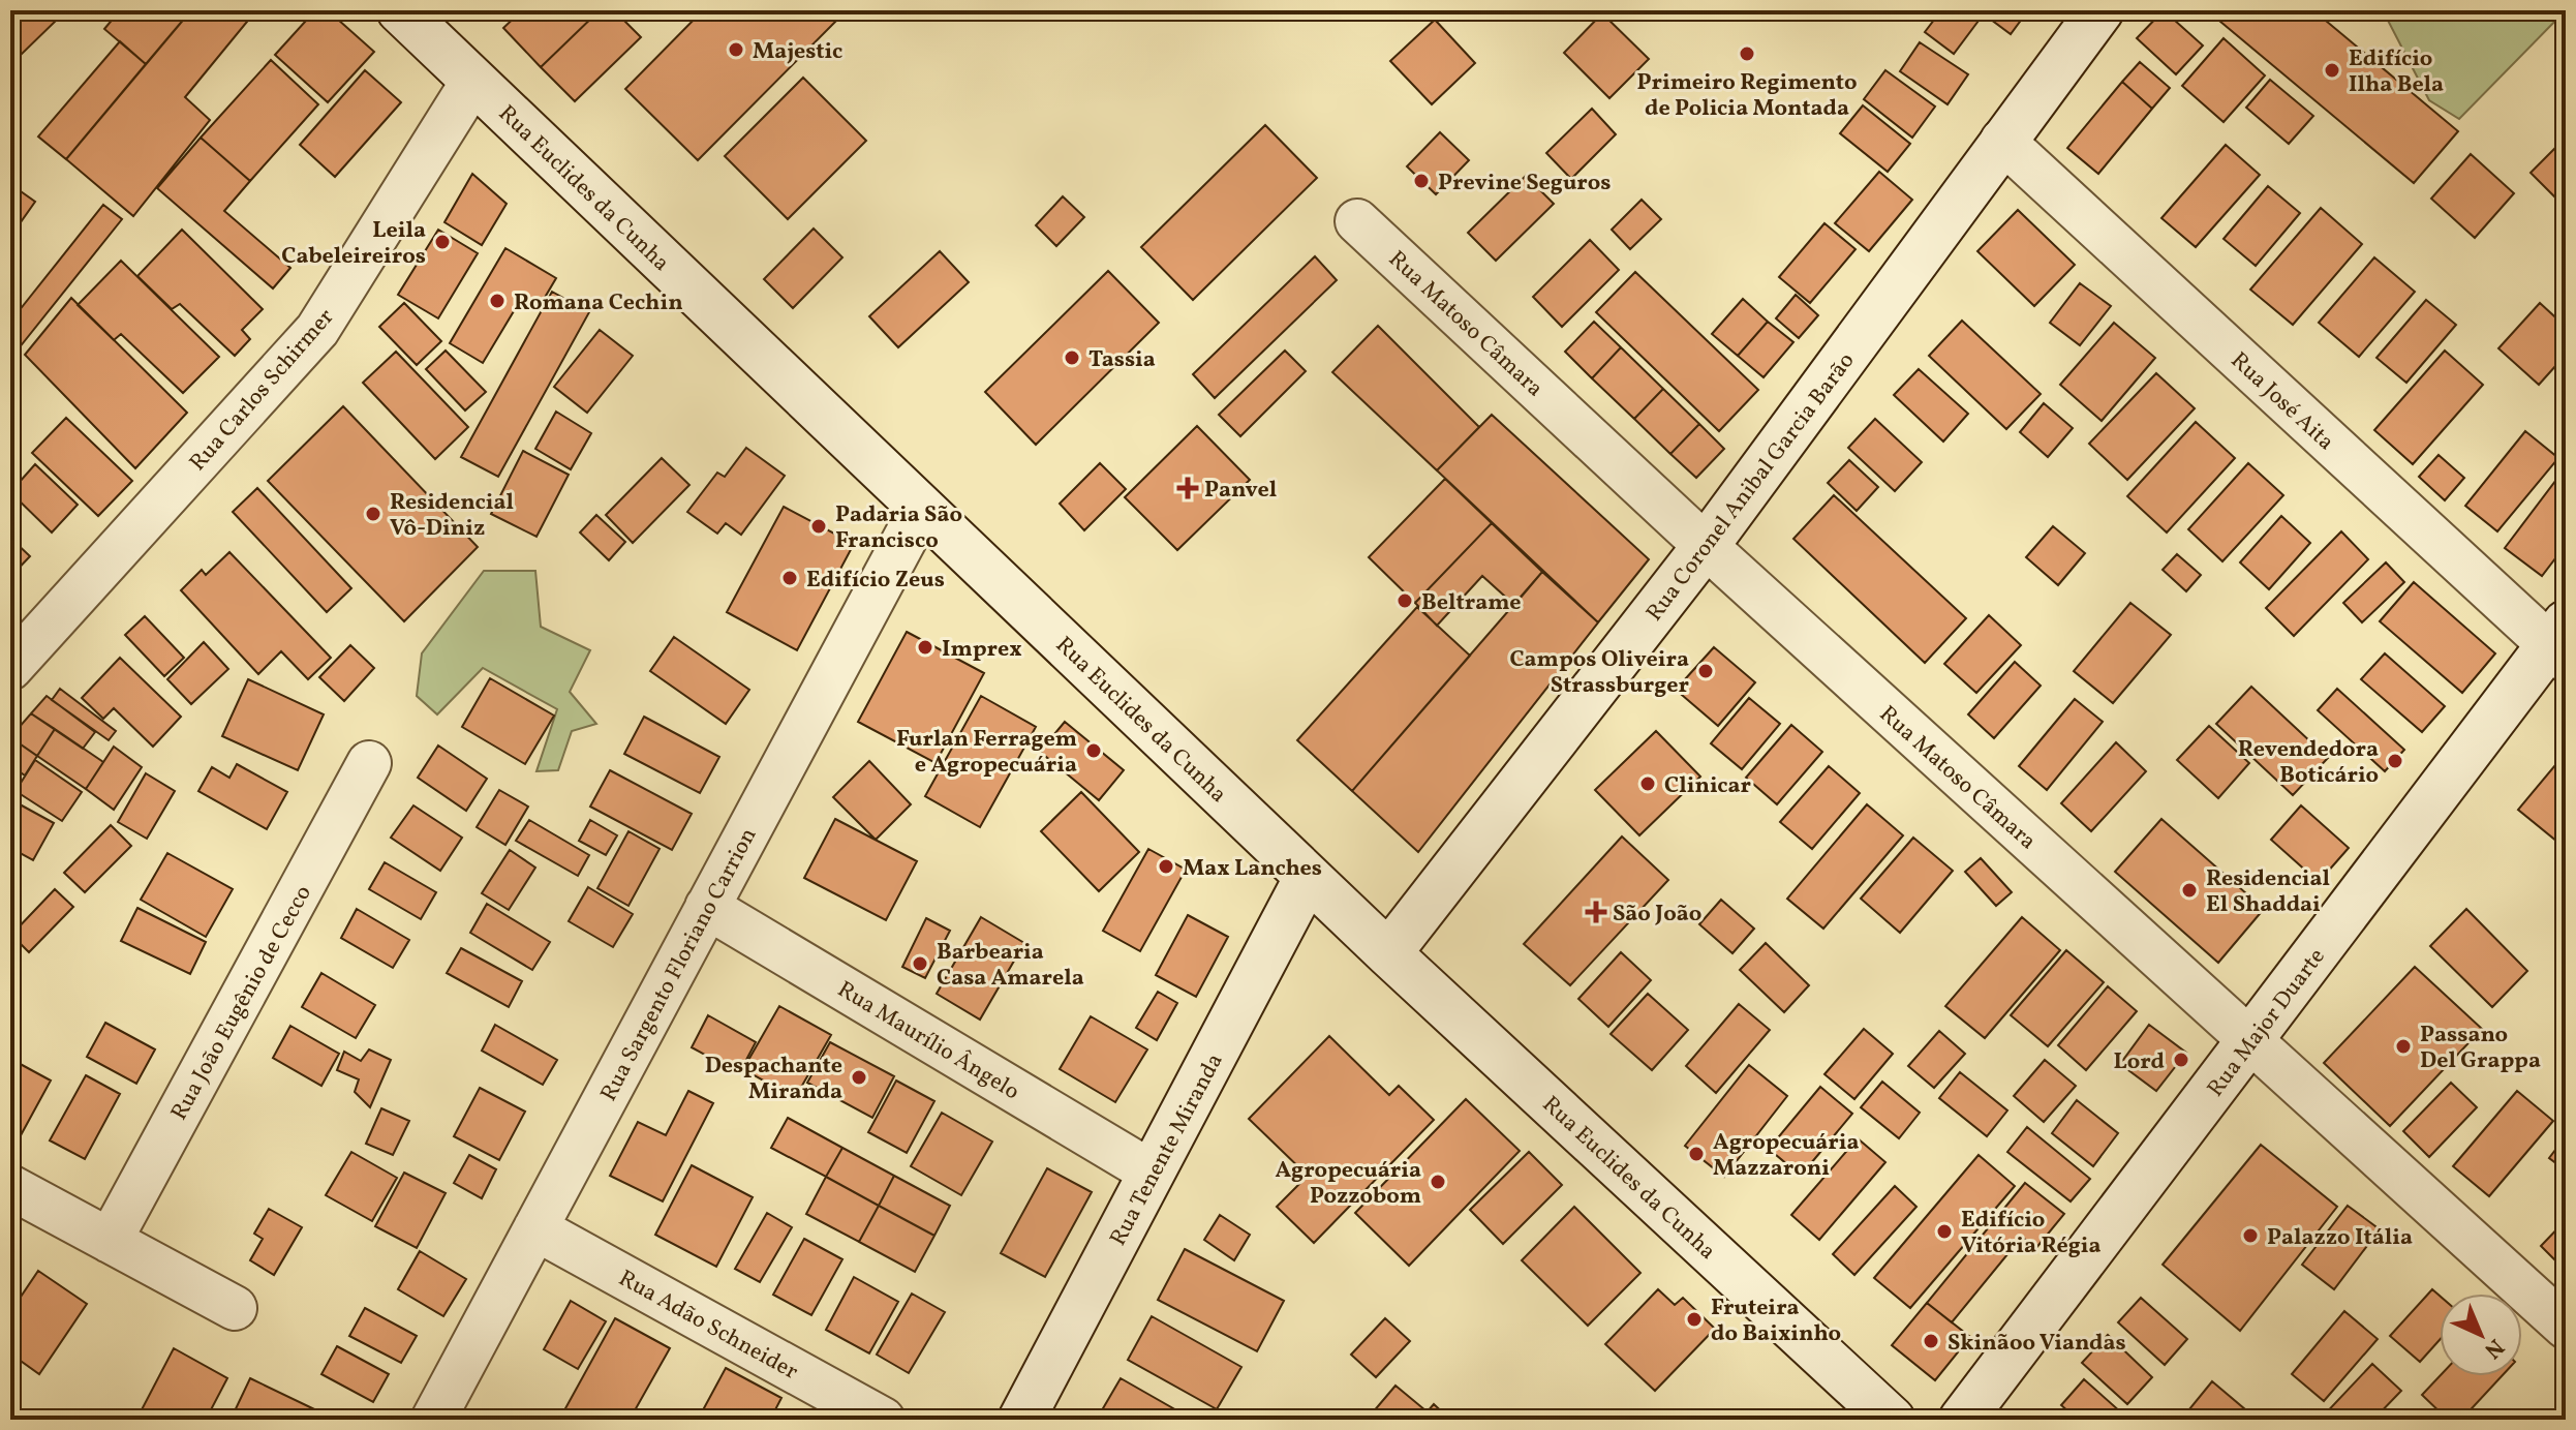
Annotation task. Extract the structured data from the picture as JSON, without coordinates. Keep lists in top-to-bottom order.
{
  "streets": {
    "street": [
      "Rua Euclides da Cunha",
      "Rua Matoso Câmara",
      "Rua Carlos Schirmer",
      "Rua José Aita",
      "Rua Coronel Anibal Garcia Barão",
      "Rua Sargento Floriano Carrion",
      "Rua João Eugênio de Cecco",
      "Rua Major Duarte",
      "Rua Maurílio Ângelo",
      "Rua Tenente Miranda",
      "Rua Adão Schneider"
    ]
  },
  "crossings": [
    ["Rua Euclides da Cunha", "Rua Carlos Schirmer"],
    ["Rua Euclides da Cunha", "Rua Coronel Anibal Garcia Barão"],
    ["Rua Euclides da Cunha", "Rua Sargento Floriano Carrion"],
    ["Rua Euclides da Cunha", "Rua Tenente Miranda"],
    ["Rua Matoso Câmara", "Rua Coronel Anibal Garcia Barão"],
    ["Rua Matoso Câmara", "Rua Major Duarte"],
    ["Rua José Aita", "Rua Coronel Anibal Garcia Barão"],
    ["Rua José Aita", "Rua Major Duarte"],
    ["Rua Sargento Floriano Carrion", "Rua Maurílio Ângelo"],
    ["Rua Sargento Floriano Carrion", "Rua Adão Schneider"],
    ["Rua Maurílio Ângelo", "Rua Tenente Miranda"]
  ],
  "places": {
    "other": [
      "Majestic",
      "Primeiro Regimento de Policia Montada",
      "Edifício Ilha Bela",
      "Previne Seguros",
      "Leila Cabeleireiros",
      "Romana Cechin",
      "Tassia",
      "Residencial Vô-Diniz",
      "Padaria São Francisco",
      "Edifício Zeus",
      "Beltrame",
      "Imprex",
      "Campos Oliveira Strassburger",
      "Furlan Ferragem e Agropecuária",
      "Revendedora Boticário",
      "Clinicar",
      "Max Lanches",
      "Residencial El Shaddai",
      "Barbearia Casa Amarela",
      "Passano Del Grappa",
      "Lord",
      "Despachante Miranda",
      "Agropecuária Mazzaroni",
      "Agropecuária Pozzobom",
      "Edifício Vitória Régia",
      "Palazzo Itália",
      "Fruteira do Baixinho",
      "Skinãoo Viandas"
    ],
    "health": ["Panvel", "São João"]
  },
  "north": "bottom right"
}
